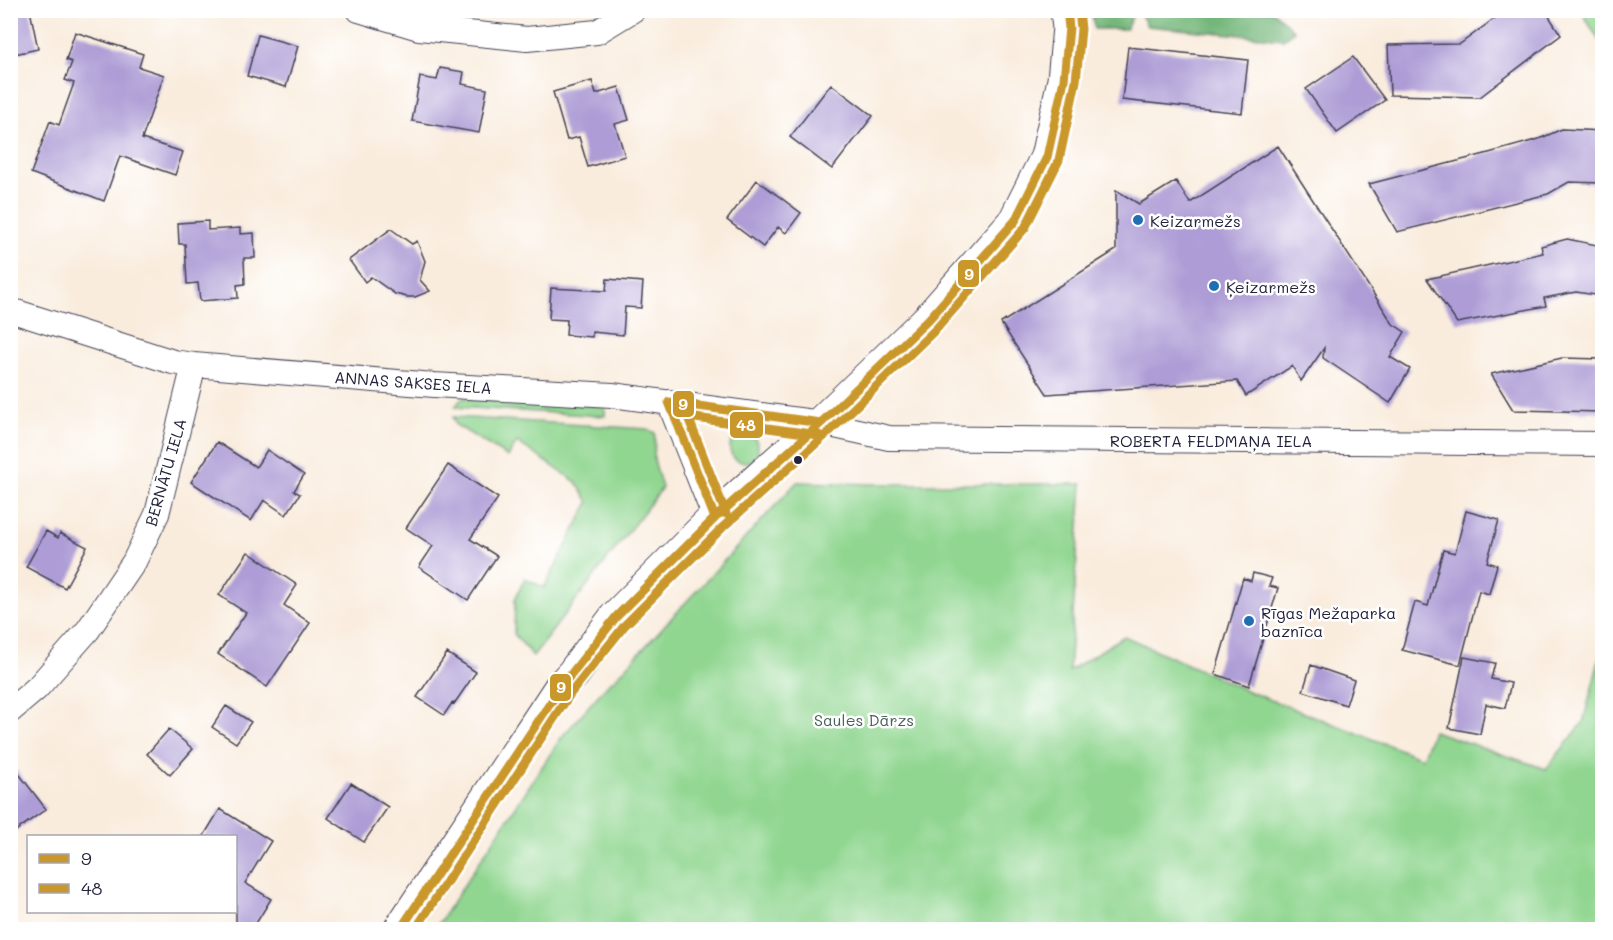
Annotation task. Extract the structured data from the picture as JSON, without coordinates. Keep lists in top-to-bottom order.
{
  "streets": {
    "street": ["ANNAS SAKSES IELA", "ROBERTA FELDMAŅA IELA", "BERNĀTU IELA"]
  },
  "crossings": [
    ["ANNAS SAKSES IELA", "ROBERTA FELDMAŅA IELA"],
    ["ANNAS SAKSES IELA", "BERNĀTU IELA"]
  ],
  "parks": ["Saules Dārzs"],
  "places": ["Keizarmežs", "Ķeizarmežs", "Rīgas Mežaparka baznīca"],
  "lines": ["transit line 9", "transit line 48"],
  "legend": ["9", "48"]
}
